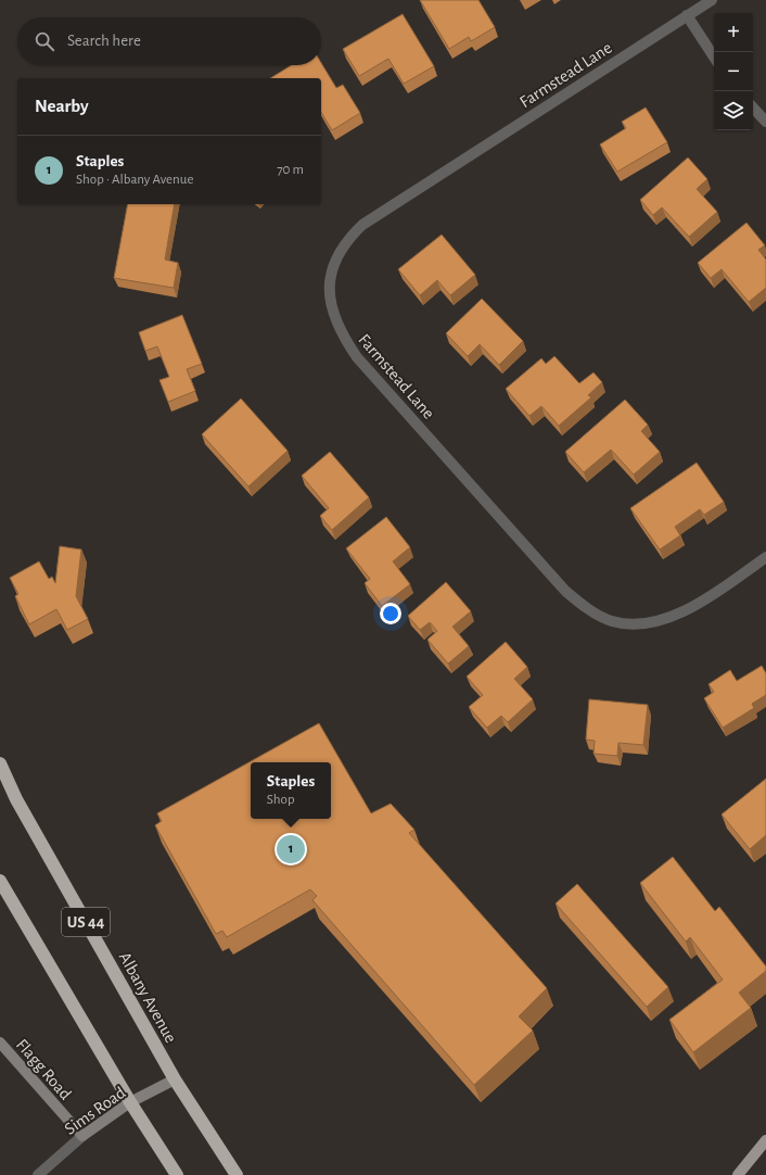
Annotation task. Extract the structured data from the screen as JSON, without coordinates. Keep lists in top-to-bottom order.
{
  "streets": {
    "highway": ["US 44", "Albany Avenue"],
    "street": ["Farmstead Lane", "Flagg Road", "Sims Road"]
  },
  "crossings": [
    ["US 44", "Sims Road"],
    ["Albany Avenue", "Sims Road"],
    ["Flagg Road", "Sims Road"]
  ],
  "page": {
    "map_buttons": ["+", "−"],
    "search": "Search here",
    "heading": "Nearby",
    "list": [
      {
        "mark": "1",
        "name": "Staples",
        "note": "Shop · Albany Avenue",
        "value": "70 m"
      }
    ],
    "popup": ["Staples", "Shop"],
    "pins": "1"
  }
}
